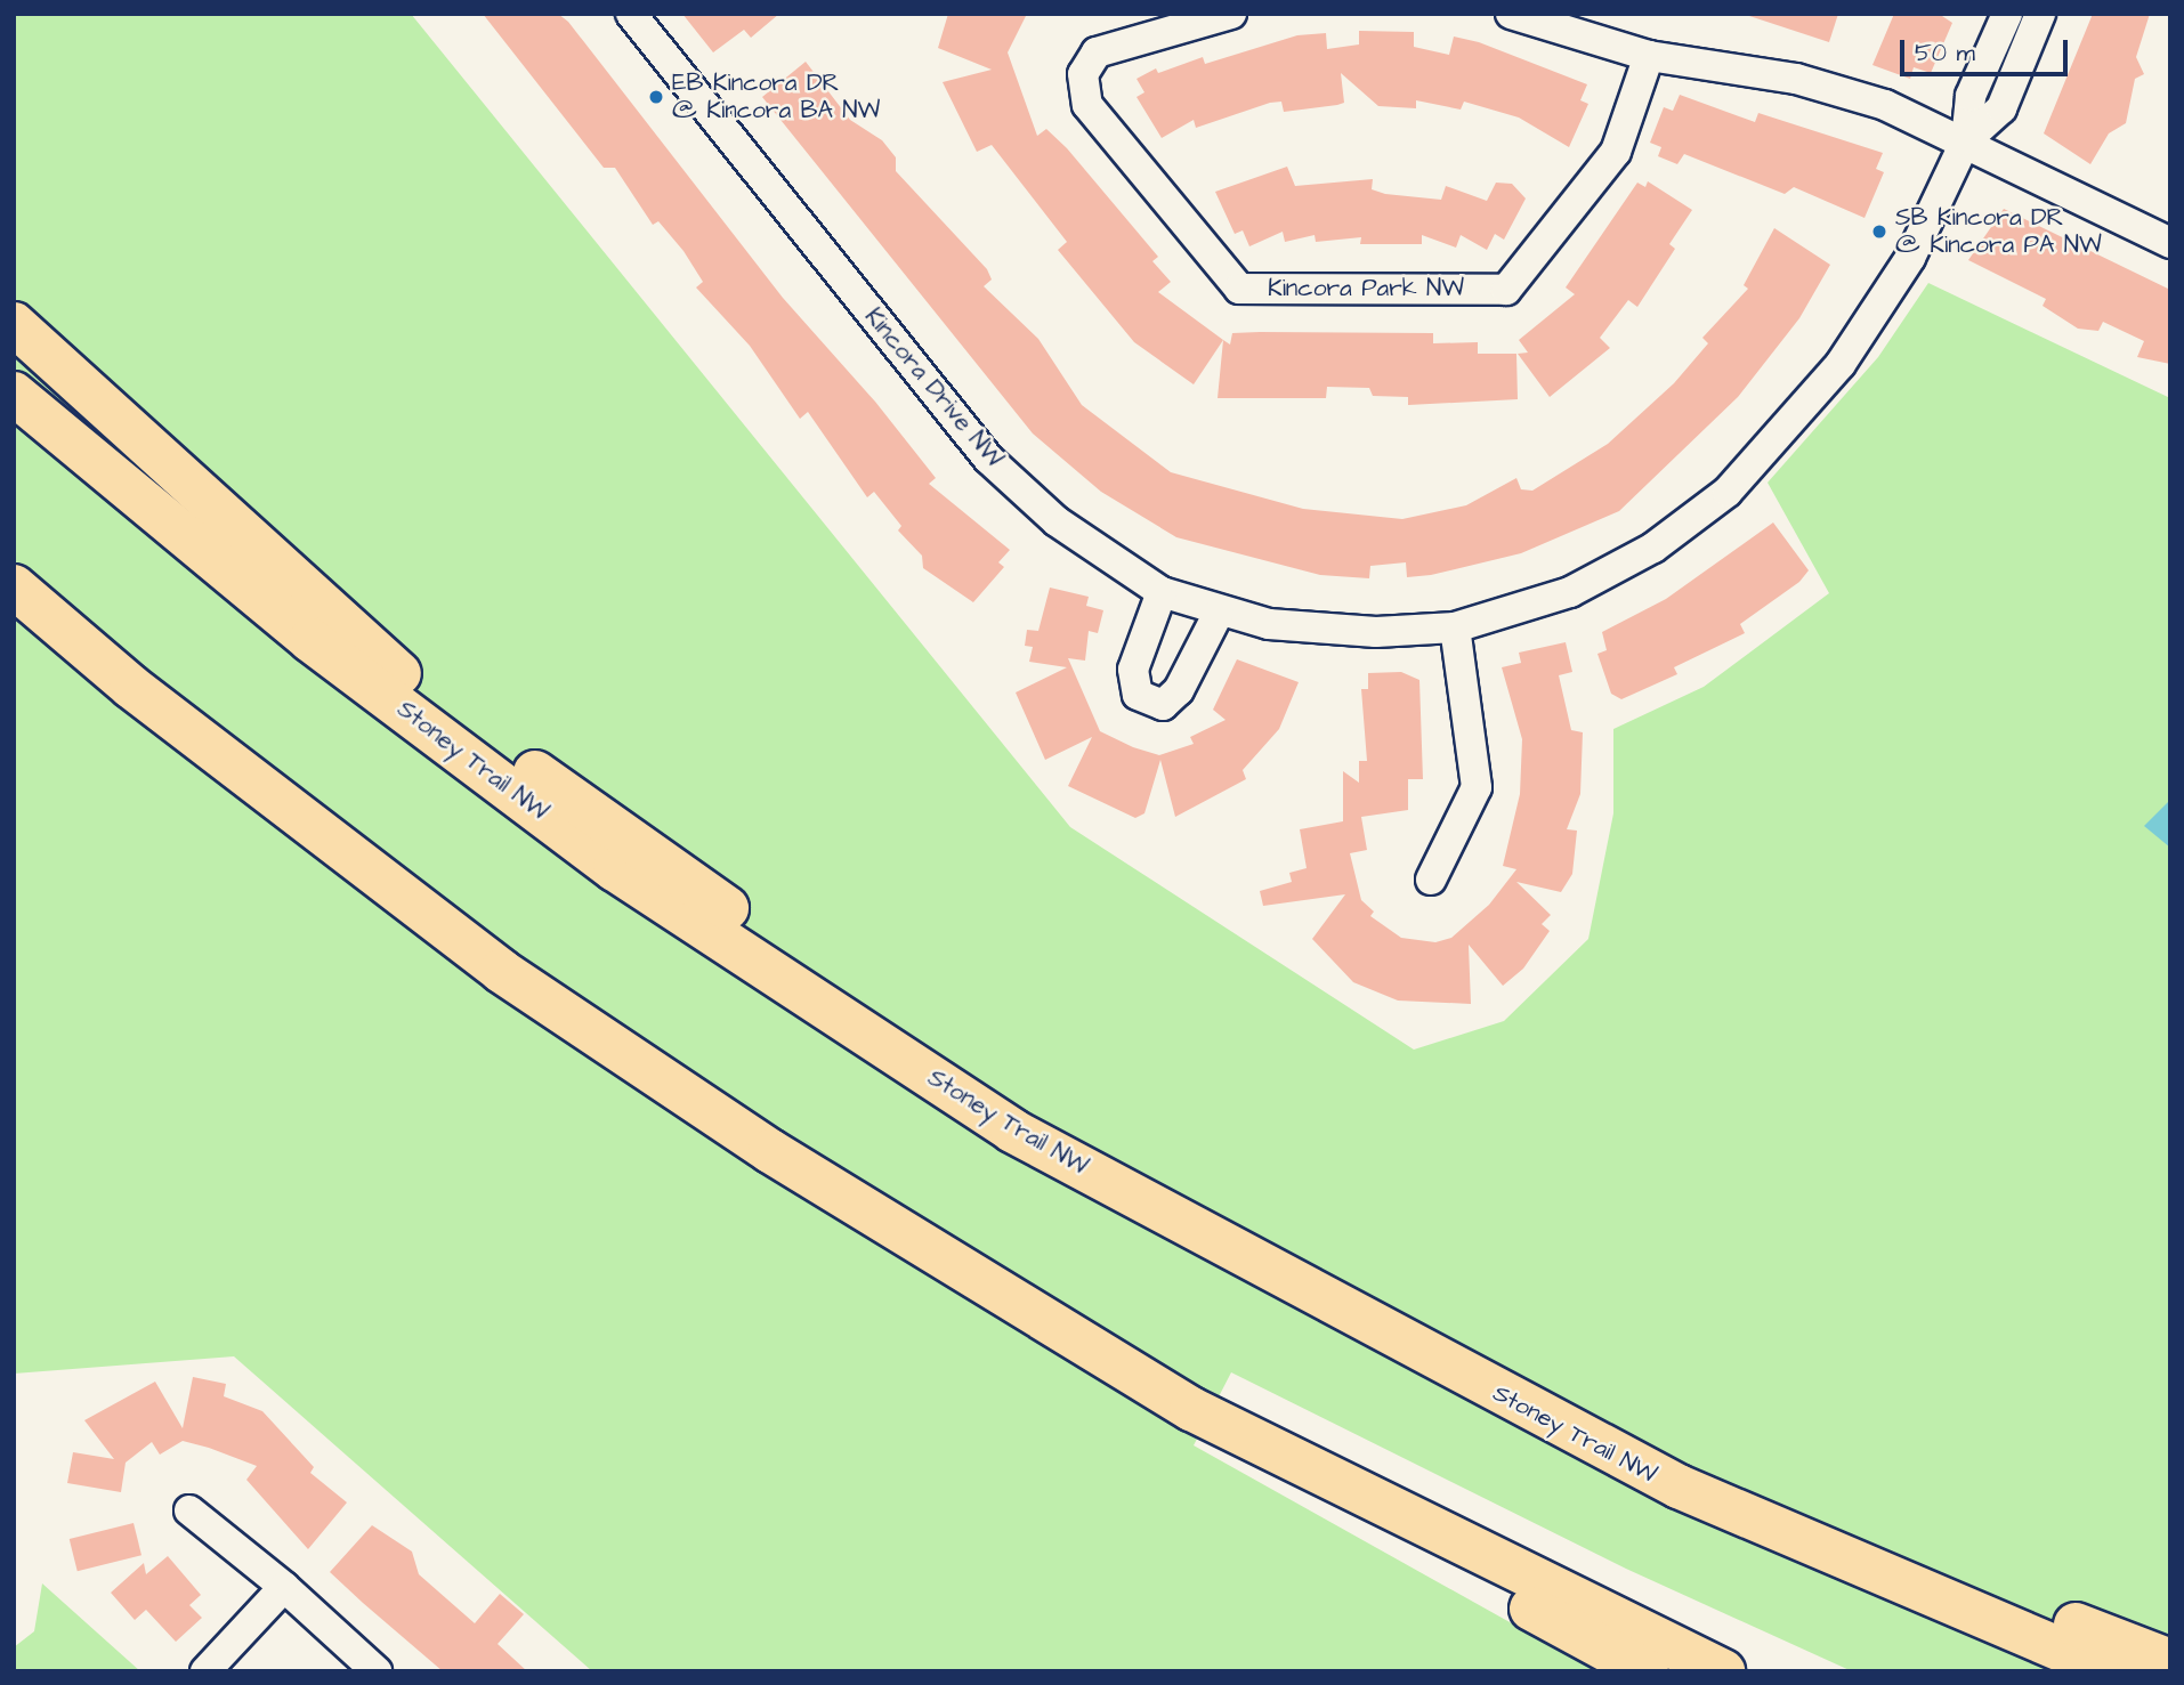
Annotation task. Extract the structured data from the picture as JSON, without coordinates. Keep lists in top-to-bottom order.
{
  "streets": {
    "highway": ["Stoney Trail NW"],
    "street": ["Kincora Park NW", "Kincora Drive NW"]
  },
  "places": ["EB Kincora DR @ Kincora BA NW", "SB Kincora DR @ Kincora PA NW"],
  "scale_bar": "50 m"
}
